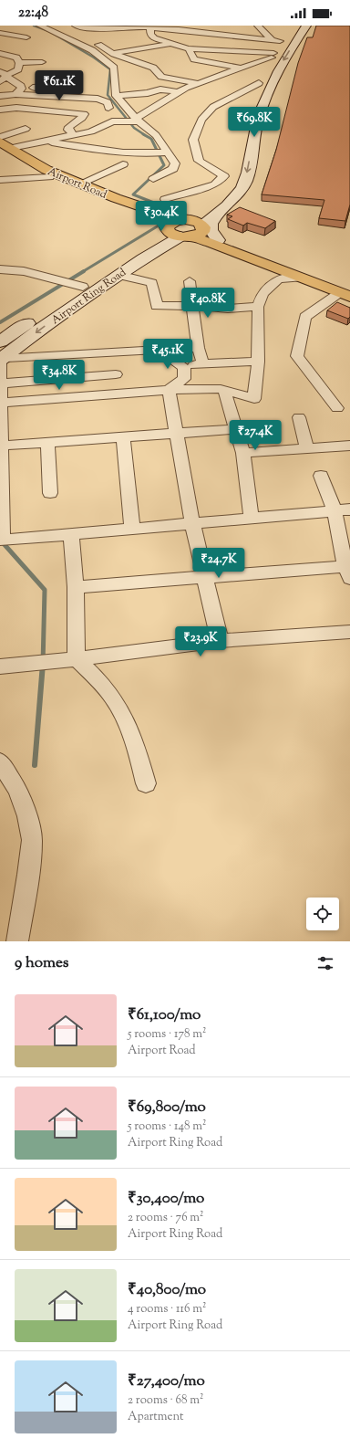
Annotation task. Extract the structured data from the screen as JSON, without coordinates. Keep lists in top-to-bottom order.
{
  "streets": {
    "highway": ["Airport Road"],
    "main road": ["Airport Ring Road"]
  },
  "crossings": [
    ["Airport Road", "Airport Ring Road"]
  ],
  "page": {
    "status": "22:48",
    "price": [
      "₹61.1K",
      "₹69.8K",
      "₹30.4K",
      "₹40.8K",
      "₹45.1K",
      "₹34.8K",
      "₹27.4K",
      "₹24.7K",
      "₹23.9K"
    ],
    "heading": "9 homes",
    "list": [
      {
        "name": "₹61,100/mo",
        "note": "5 rooms · 178 m² · Airport Road"
      },
      {
        "name": "₹69,800/mo",
        "note": "5 rooms · 148 m² · Airport Ring Road"
      },
      {
        "name": "₹30,400/mo",
        "note": "2 rooms · 76 m² · Airport Ring Road"
      },
      {
        "name": "₹40,800/mo",
        "note": "4 rooms · 116 m² · Airport Ring Road"
      },
      {
        "name": "₹27,400/mo",
        "note": "2 rooms · 68 m² · Apartment"
      }
    ]
  }
}
